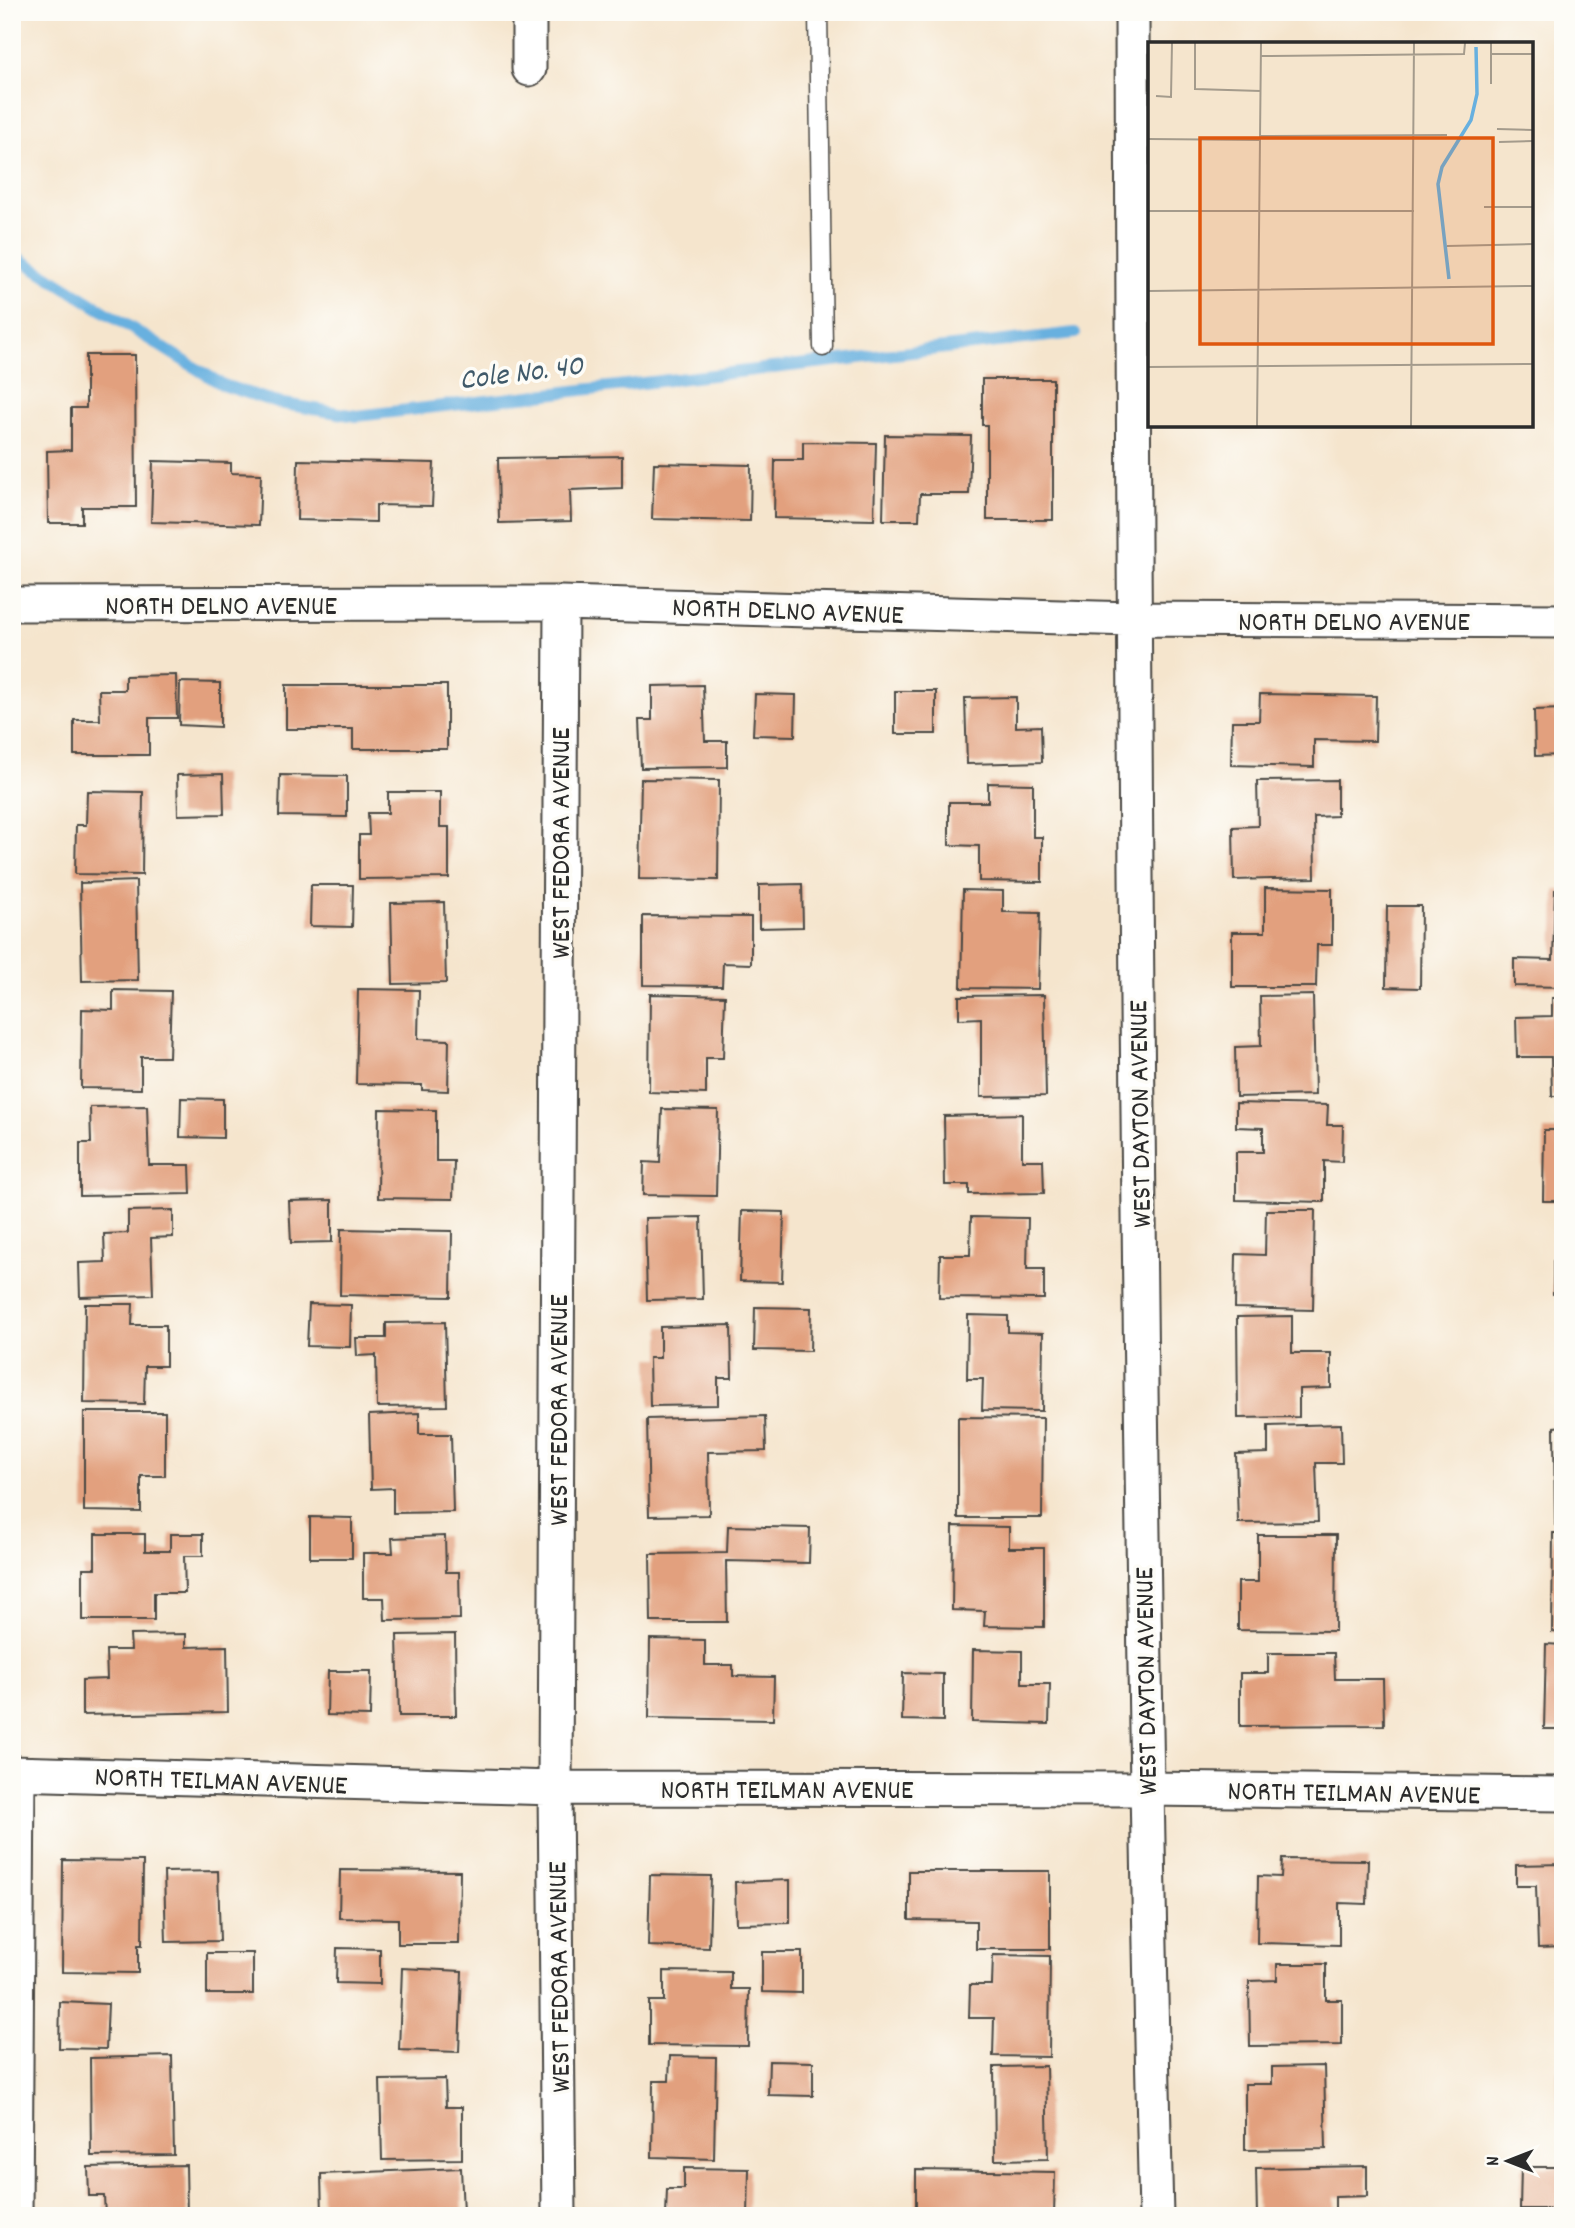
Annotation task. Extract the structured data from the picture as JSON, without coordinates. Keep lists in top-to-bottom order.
{
  "streets": {
    "street": [
      "NORTH DELNO AVENUE",
      "WEST FEDORA AVENUE",
      "WEST DAYTON AVENUE",
      "NORTH TEILMAN AVENUE"
    ]
  },
  "crossings": [
    ["NORTH DELNO AVENUE", "WEST FEDORA AVENUE"],
    ["NORTH DELNO AVENUE", "WEST DAYTON AVENUE"],
    ["WEST FEDORA AVENUE", "NORTH TEILMAN AVENUE"],
    ["WEST DAYTON AVENUE", "NORTH TEILMAN AVENUE"]
  ],
  "water": ["Cole No. 40"],
  "north": "left"
}
